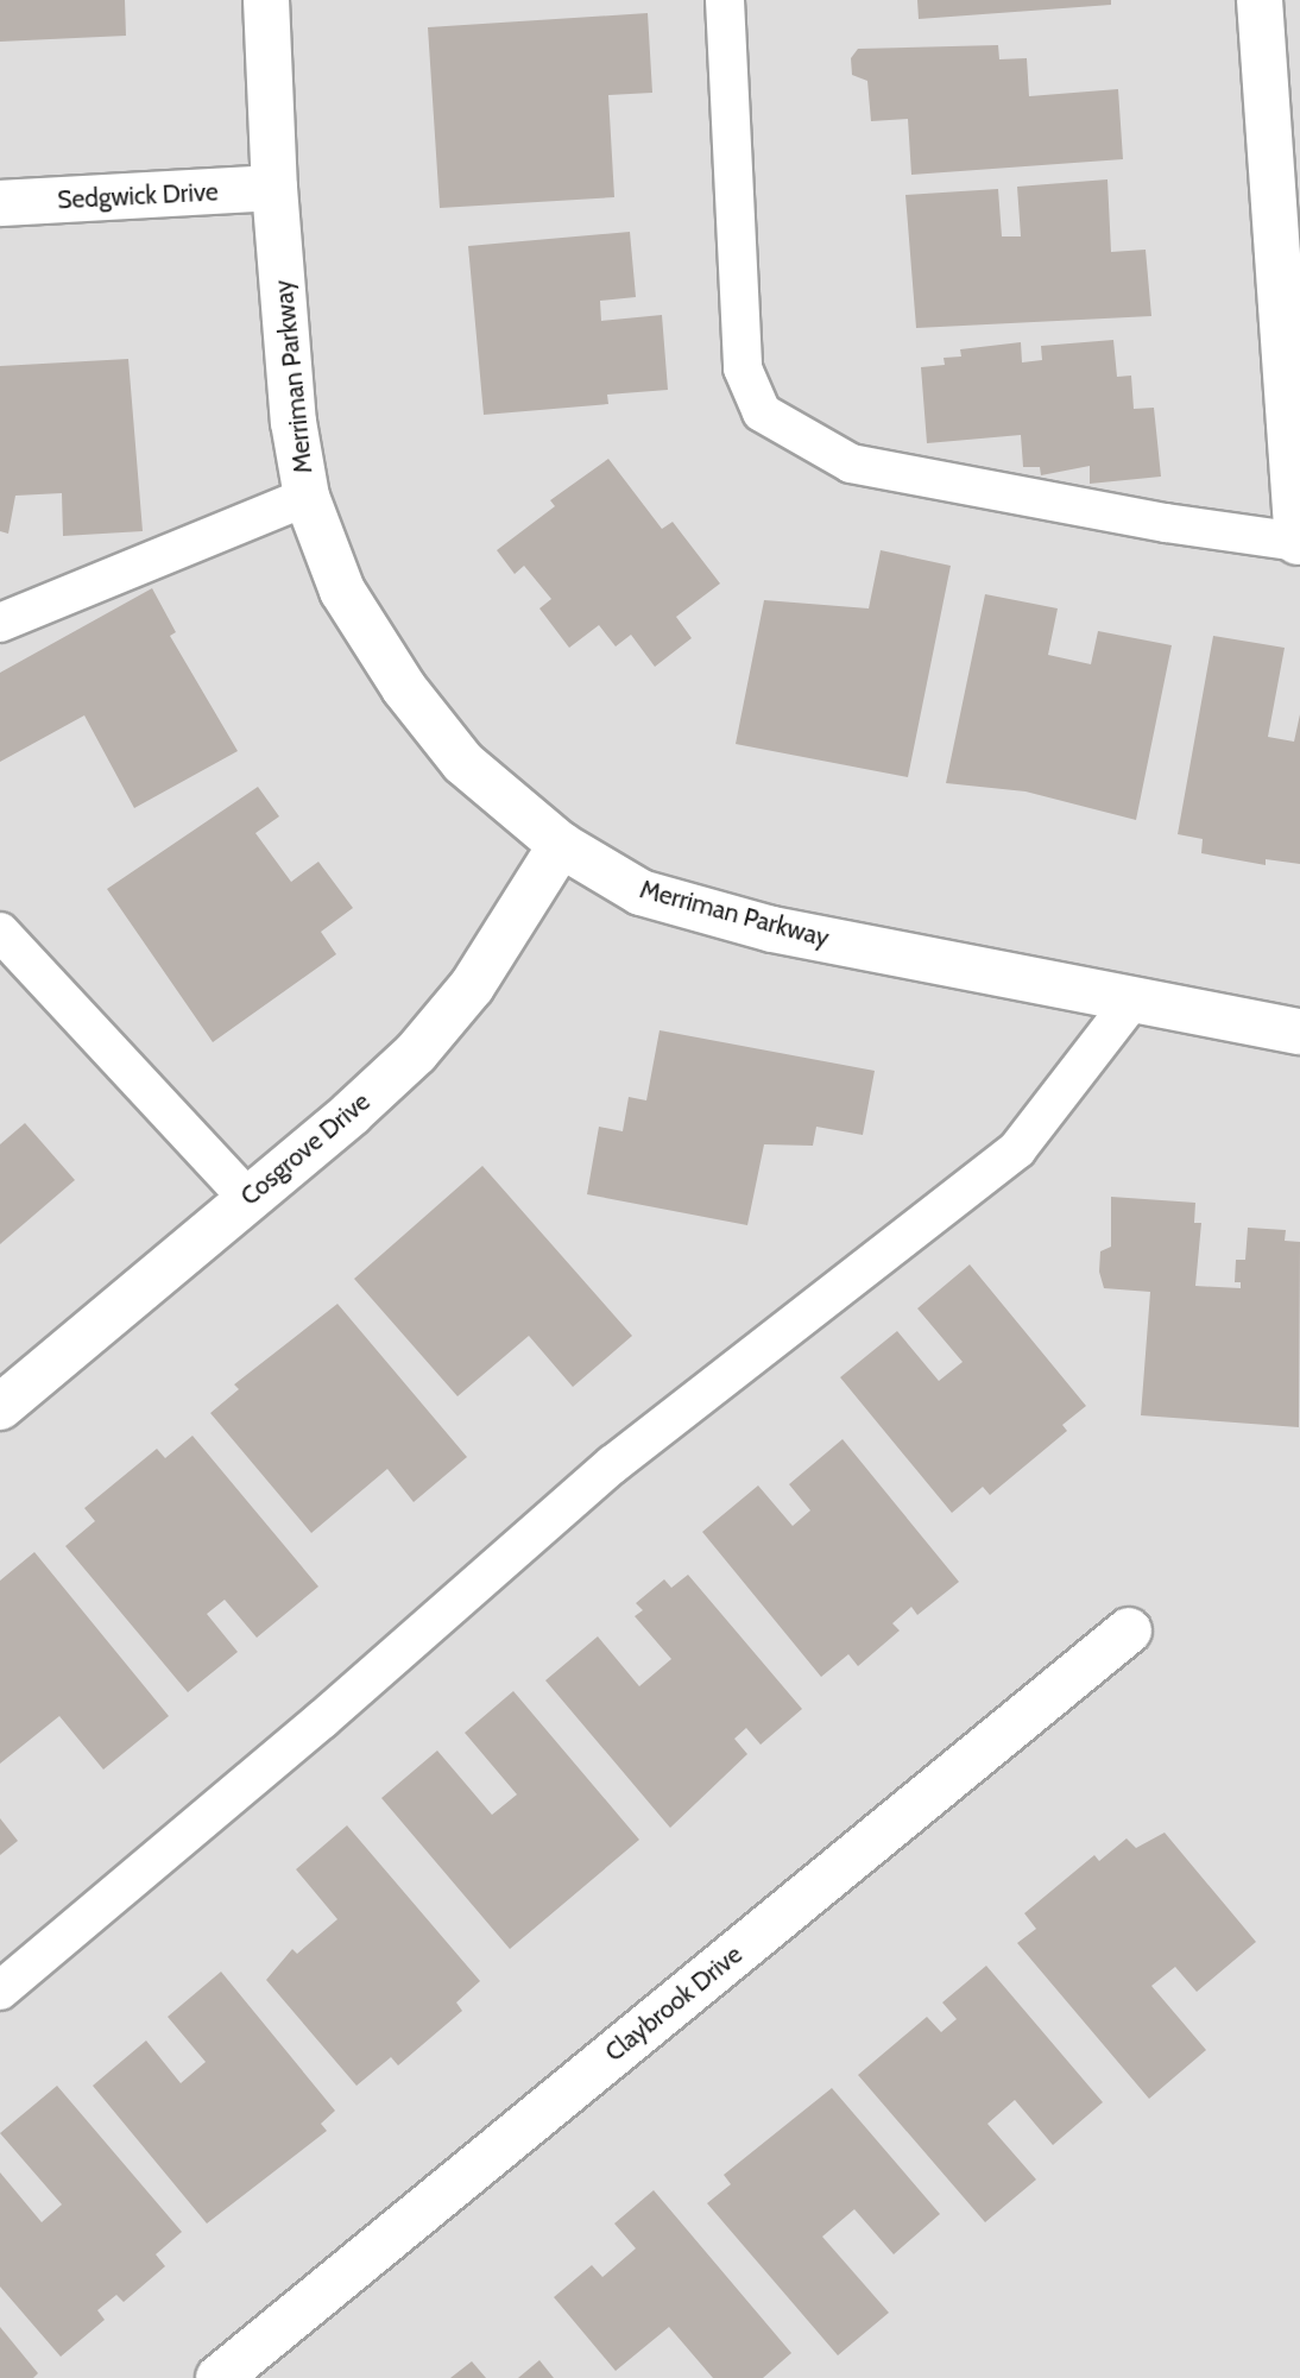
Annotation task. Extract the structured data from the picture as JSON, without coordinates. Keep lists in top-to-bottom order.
{
  "streets": {
    "street": [
      "Sedgwick Drive",
      "Merriman Parkway",
      "Cosgrove Drive",
      "Claybrook Drive"
    ]
  },
  "crossings": [
    ["Sedgwick Drive", "Merriman Parkway"],
    ["Merriman Parkway", "Cosgrove Drive"]
  ]
}
